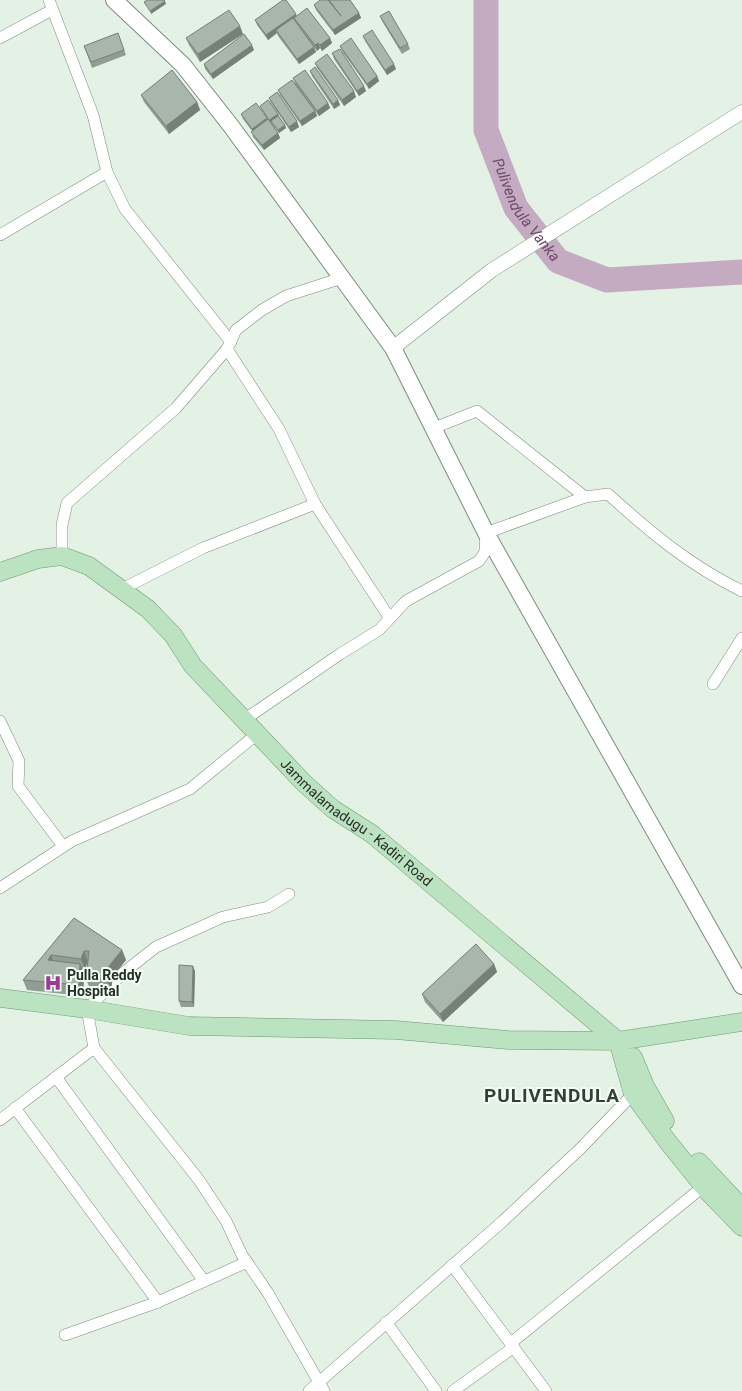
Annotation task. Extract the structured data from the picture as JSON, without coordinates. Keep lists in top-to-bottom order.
{
  "streets": {
    "main road": ["Jammalamadugu - Kadiri Road"]
  },
  "districts": ["PULIVENDULA"],
  "water": ["Pulivendula Vanka"],
  "places": {
    "hospital": ["Pulla Reddy Hospital"]
  }
}
